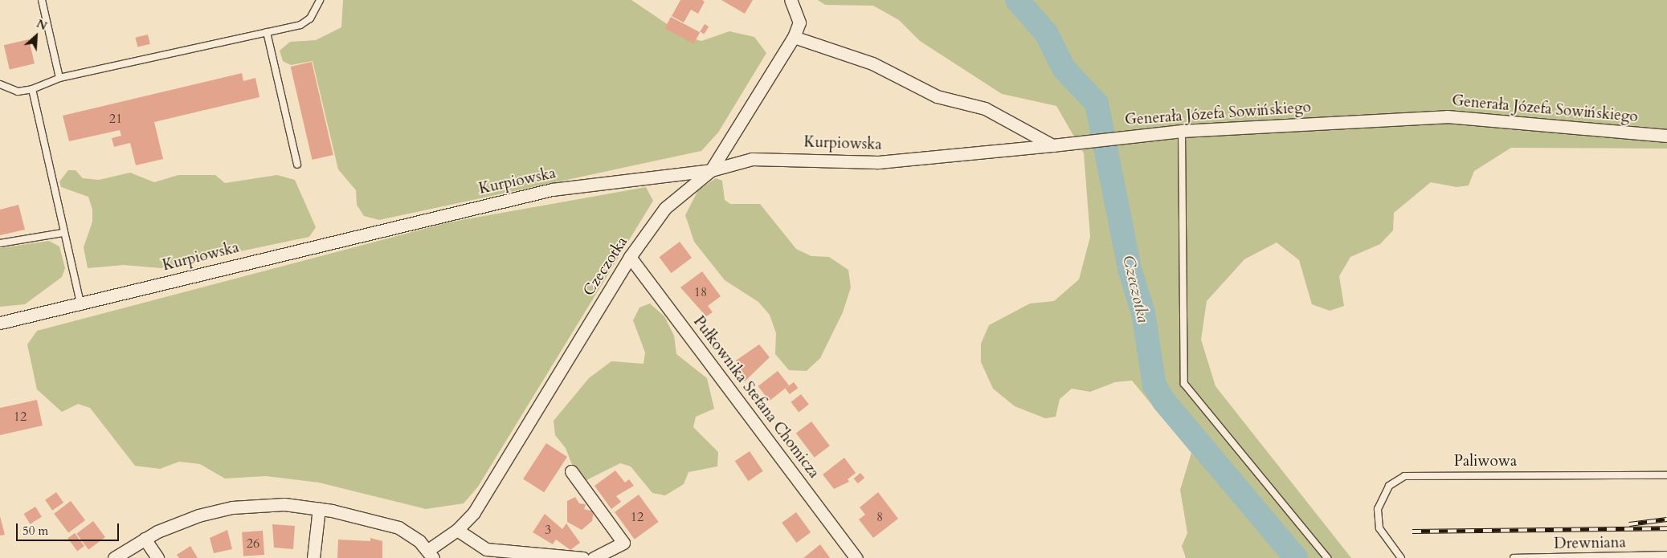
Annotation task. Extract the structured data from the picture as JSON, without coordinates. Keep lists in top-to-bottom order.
{
  "streets": {
    "street": [
      "Generała Józefa Sowińskiego",
      "Kurpiowska",
      "Czeczotka",
      "Pułkownika Stefana Chomicza"
    ],
    "lane": ["Paliwowa", "Drewniana"]
  },
  "crossings": [
    ["Generała Józefa Sowińskiego", "Kurpiowska"],
    ["Kurpiowska", "Czeczotka"],
    ["Czeczotka", "Pułkownika Stefana Chomicza"]
  ],
  "water": ["Czeczotka"],
  "house_numbers": [
    "21",
    "18",
    "12",
    "12",
    "8",
    "3",
    "26"
  ],
  "scale_bar": "50 m",
  "north": "top right"
}
